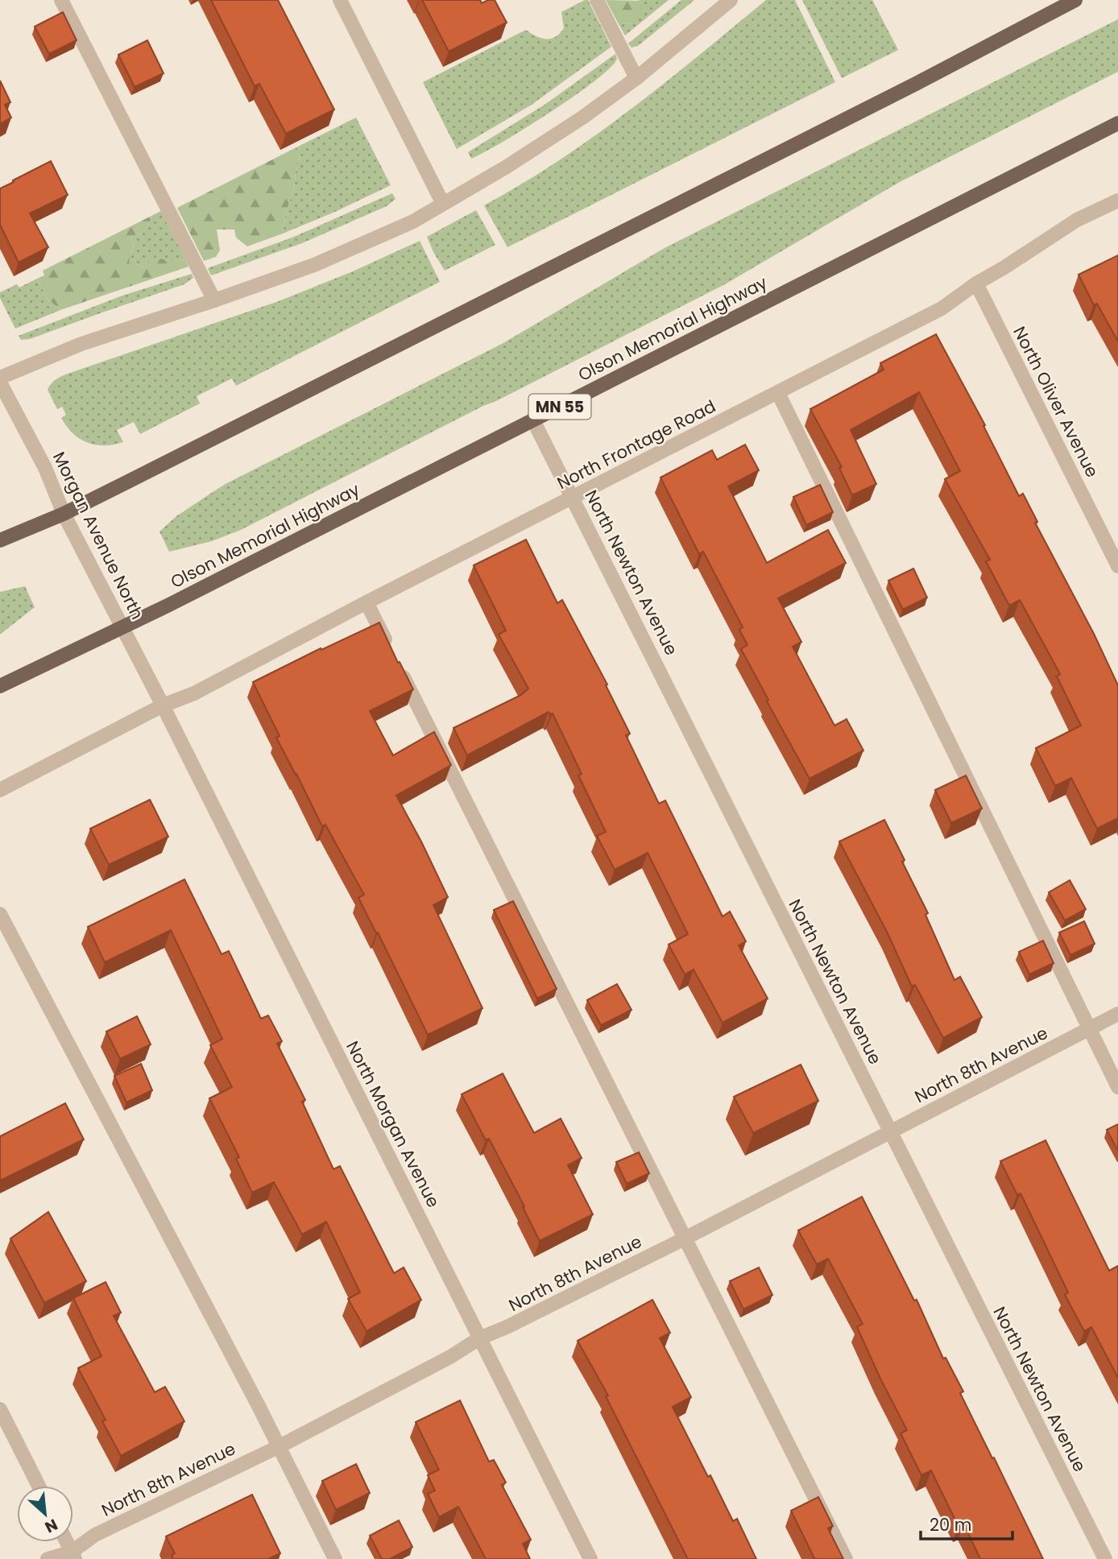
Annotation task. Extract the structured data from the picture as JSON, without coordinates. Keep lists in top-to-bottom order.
{
  "streets": {
    "main road": ["Olson Memorial Highway", "MN 55"],
    "street": [
      "North Oliver Avenue",
      "North Frontage Road",
      "Morgan Avenue North",
      "North Newton Avenue",
      "North 8th Avenue",
      "North Morgan Avenue"
    ]
  },
  "crossings": [
    ["Olson Memorial Highway", "Morgan Avenue North"],
    ["Olson Memorial Highway", "North Newton Avenue"],
    ["North Oliver Avenue", "North Frontage Road"],
    ["North Frontage Road", "Morgan Avenue North"],
    ["North Frontage Road", "North Newton Avenue"],
    ["North Frontage Road", "North Morgan Avenue"],
    ["Morgan Avenue North", "North Morgan Avenue"],
    ["North Newton Avenue", "North 8th Avenue"],
    ["North 8th Avenue", "North Morgan Avenue"]
  ],
  "scale_bar": "20 m",
  "north": "bottom right"
}
